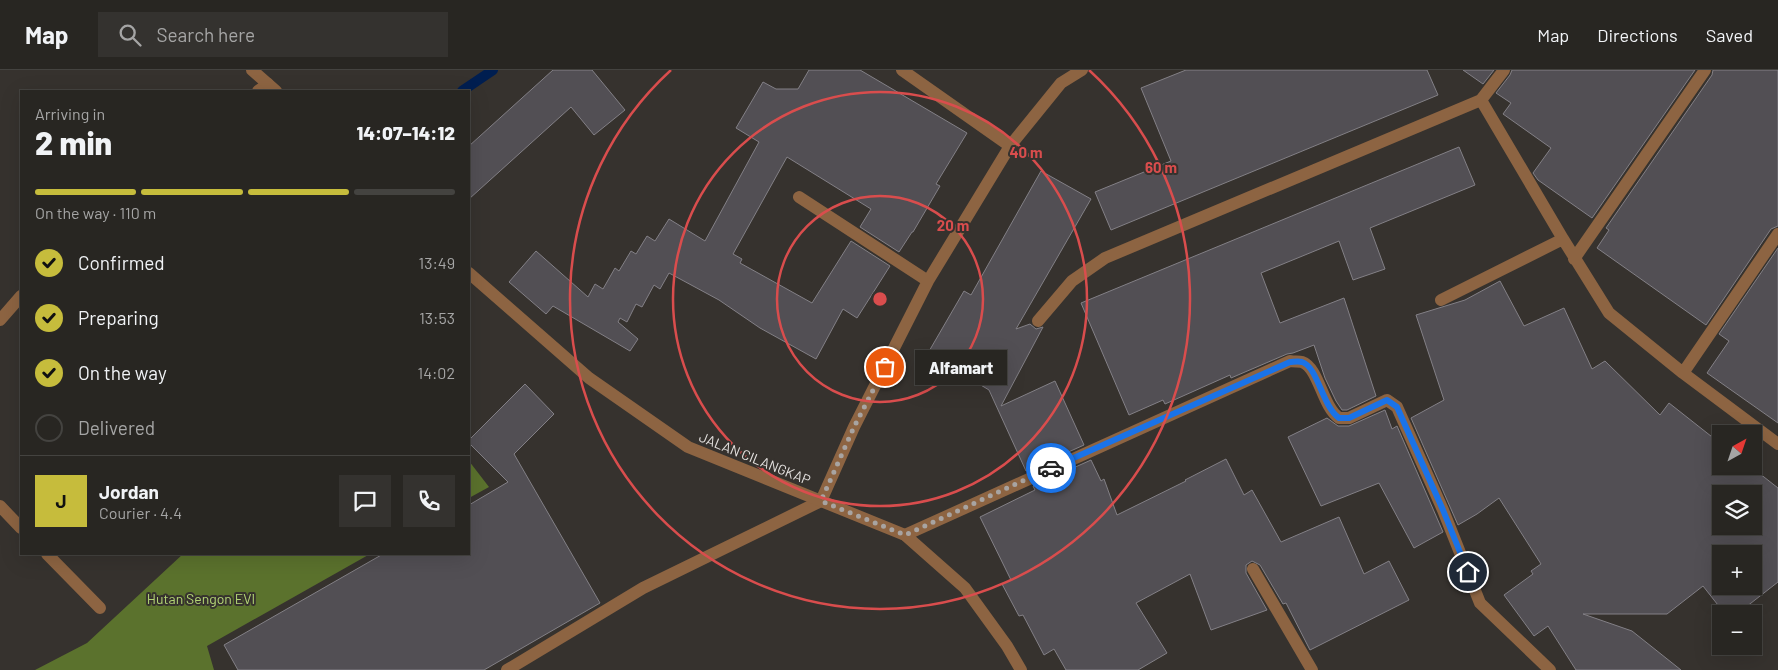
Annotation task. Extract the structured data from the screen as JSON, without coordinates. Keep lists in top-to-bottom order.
{
  "streets": {
    "street": ["JALAN CILANGKAP"]
  },
  "parks": ["Hutan Sengon EVI"],
  "places": ["Alfamart"],
  "north": "top right",
  "page": {
    "header": "Map",
    "search": "Search here",
    "nav": ["Map", "Directions", "Saved"],
    "heading": ["2 min", "Arriving in", "14:07–14:12"],
    "panel": ["Jordan", "Courier · 4.4"],
    "bar": "On the way · 110 m",
    "list": [
      ["Confirmed", "13:49"],
      ["Preparing", "13:53"],
      ["On the way", "14:02"],
      "Delivered"
    ],
    "bubble": "Alfamart",
    "map_buttons": ["+", "−"],
    "round": "J"
  },
  "rings": ["40 m", "60 m", "20 m"]
}
